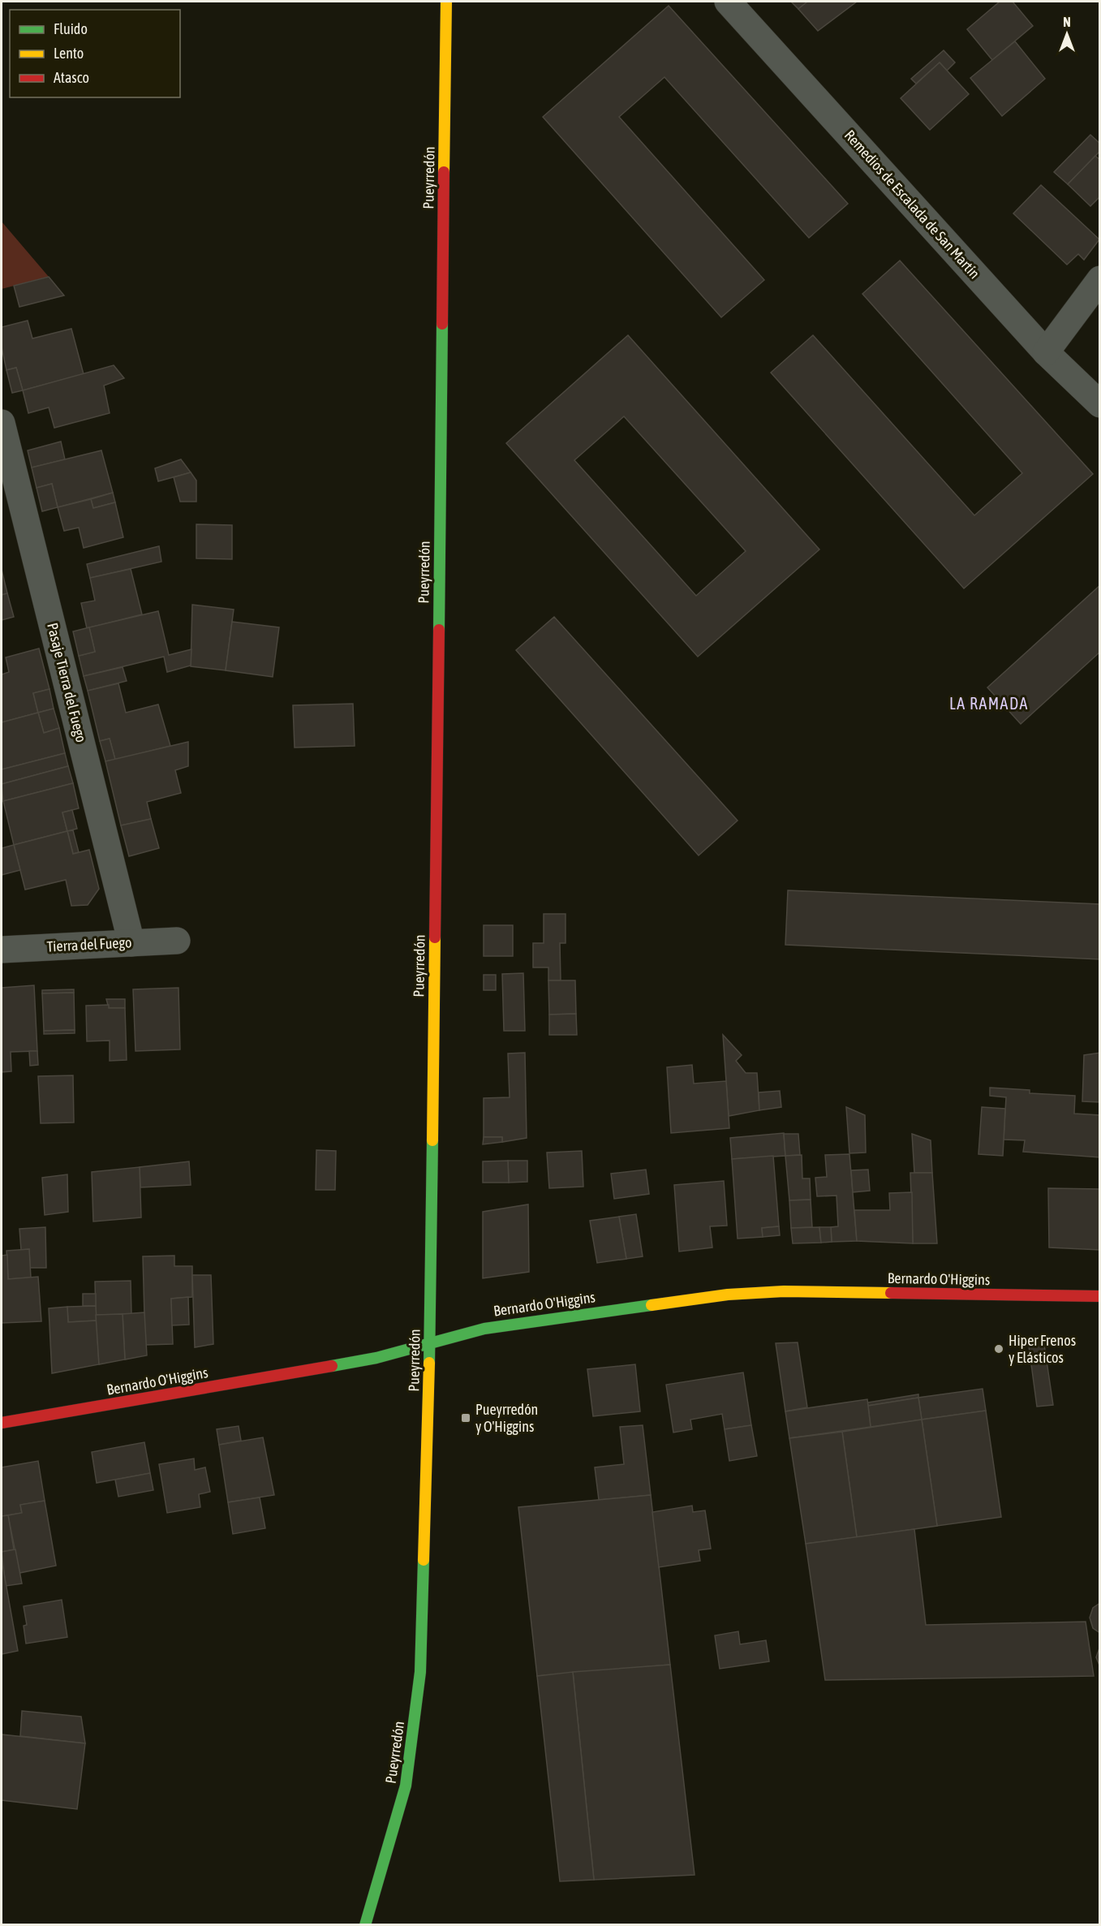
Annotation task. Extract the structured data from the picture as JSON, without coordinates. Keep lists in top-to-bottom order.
{
  "streets": {
    "street": [
      "Pueyrredón",
      "Remedios de Escalada de San Martín",
      "Pasaje Tierra del Fuego",
      "Tierra del Fuego",
      "Bernardo O'Higgins"
    ]
  },
  "crossings": [
    ["Pueyrredón", "Bernardo O'Higgins"],
    ["Pasaje Tierra del Fuego", "Tierra del Fuego"]
  ],
  "districts": ["LA RAMADA"],
  "places": {
    "other": ["Hiper Frenos y Elásticos"],
    "transit": ["Pueyrredón y O'Higgins"]
  },
  "legend": ["Fluido", "Lento", "Atasco"],
  "north": "top"
}
